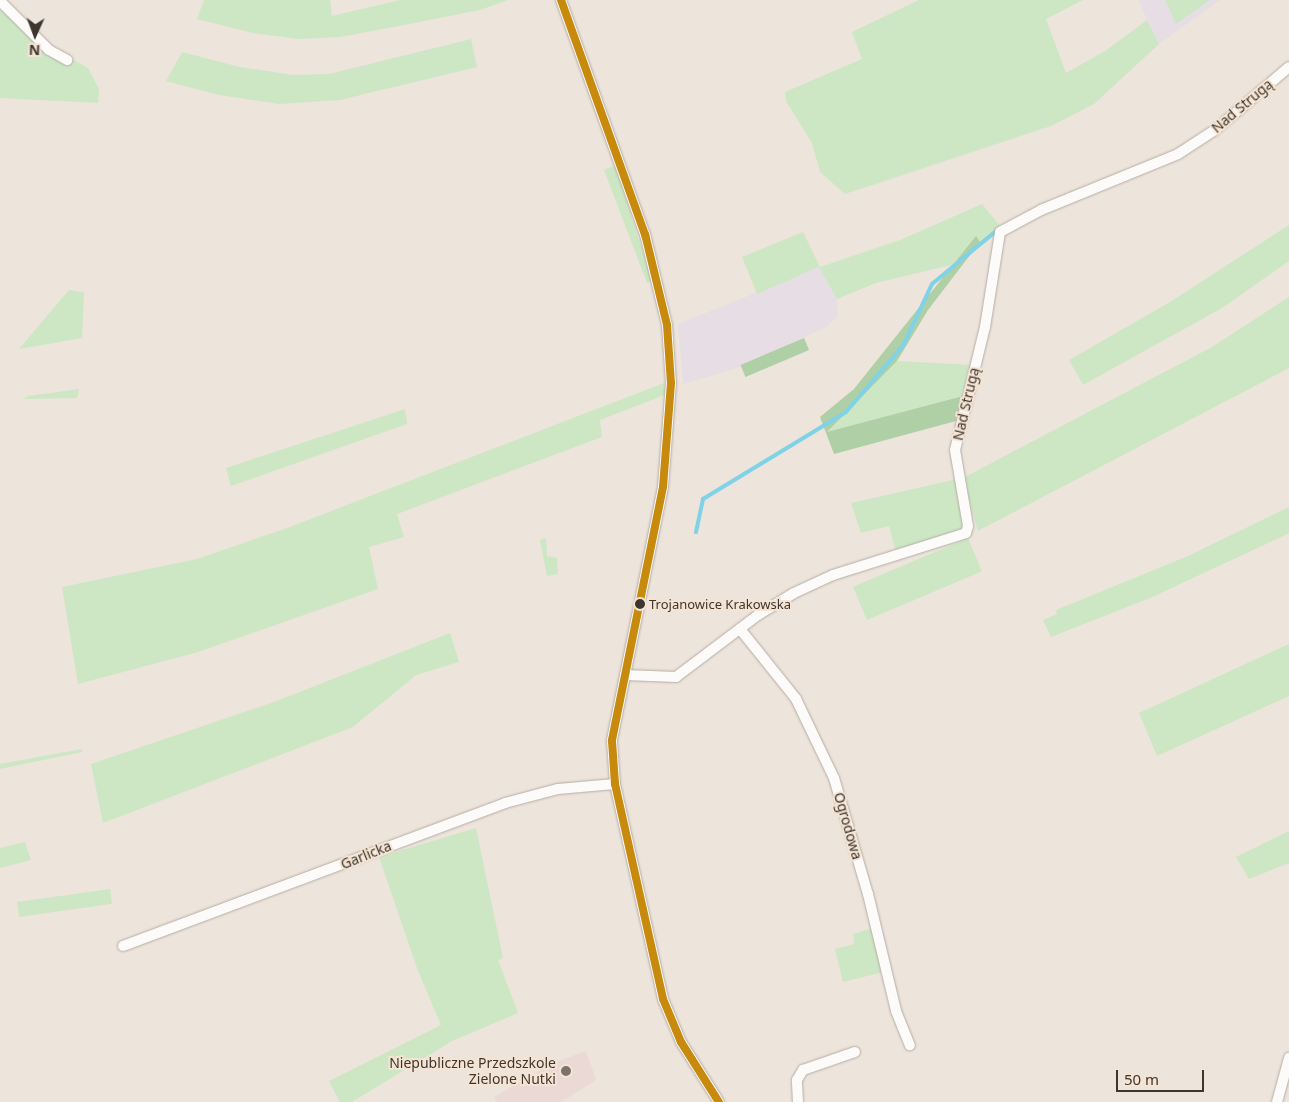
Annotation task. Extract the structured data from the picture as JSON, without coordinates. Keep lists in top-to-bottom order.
{
  "streets": {
    "street": ["Nad Strugą", "Ogrodowa", "Garlicka"]
  },
  "crossings": [
    ["Nad Strugą", "Ogrodowa"]
  ],
  "places": ["Trojanowice Krakowska", "Niepubliczne Przedszkole Zielone Nutki"],
  "scale_bar": "50 m",
  "north": "bottom"
}
